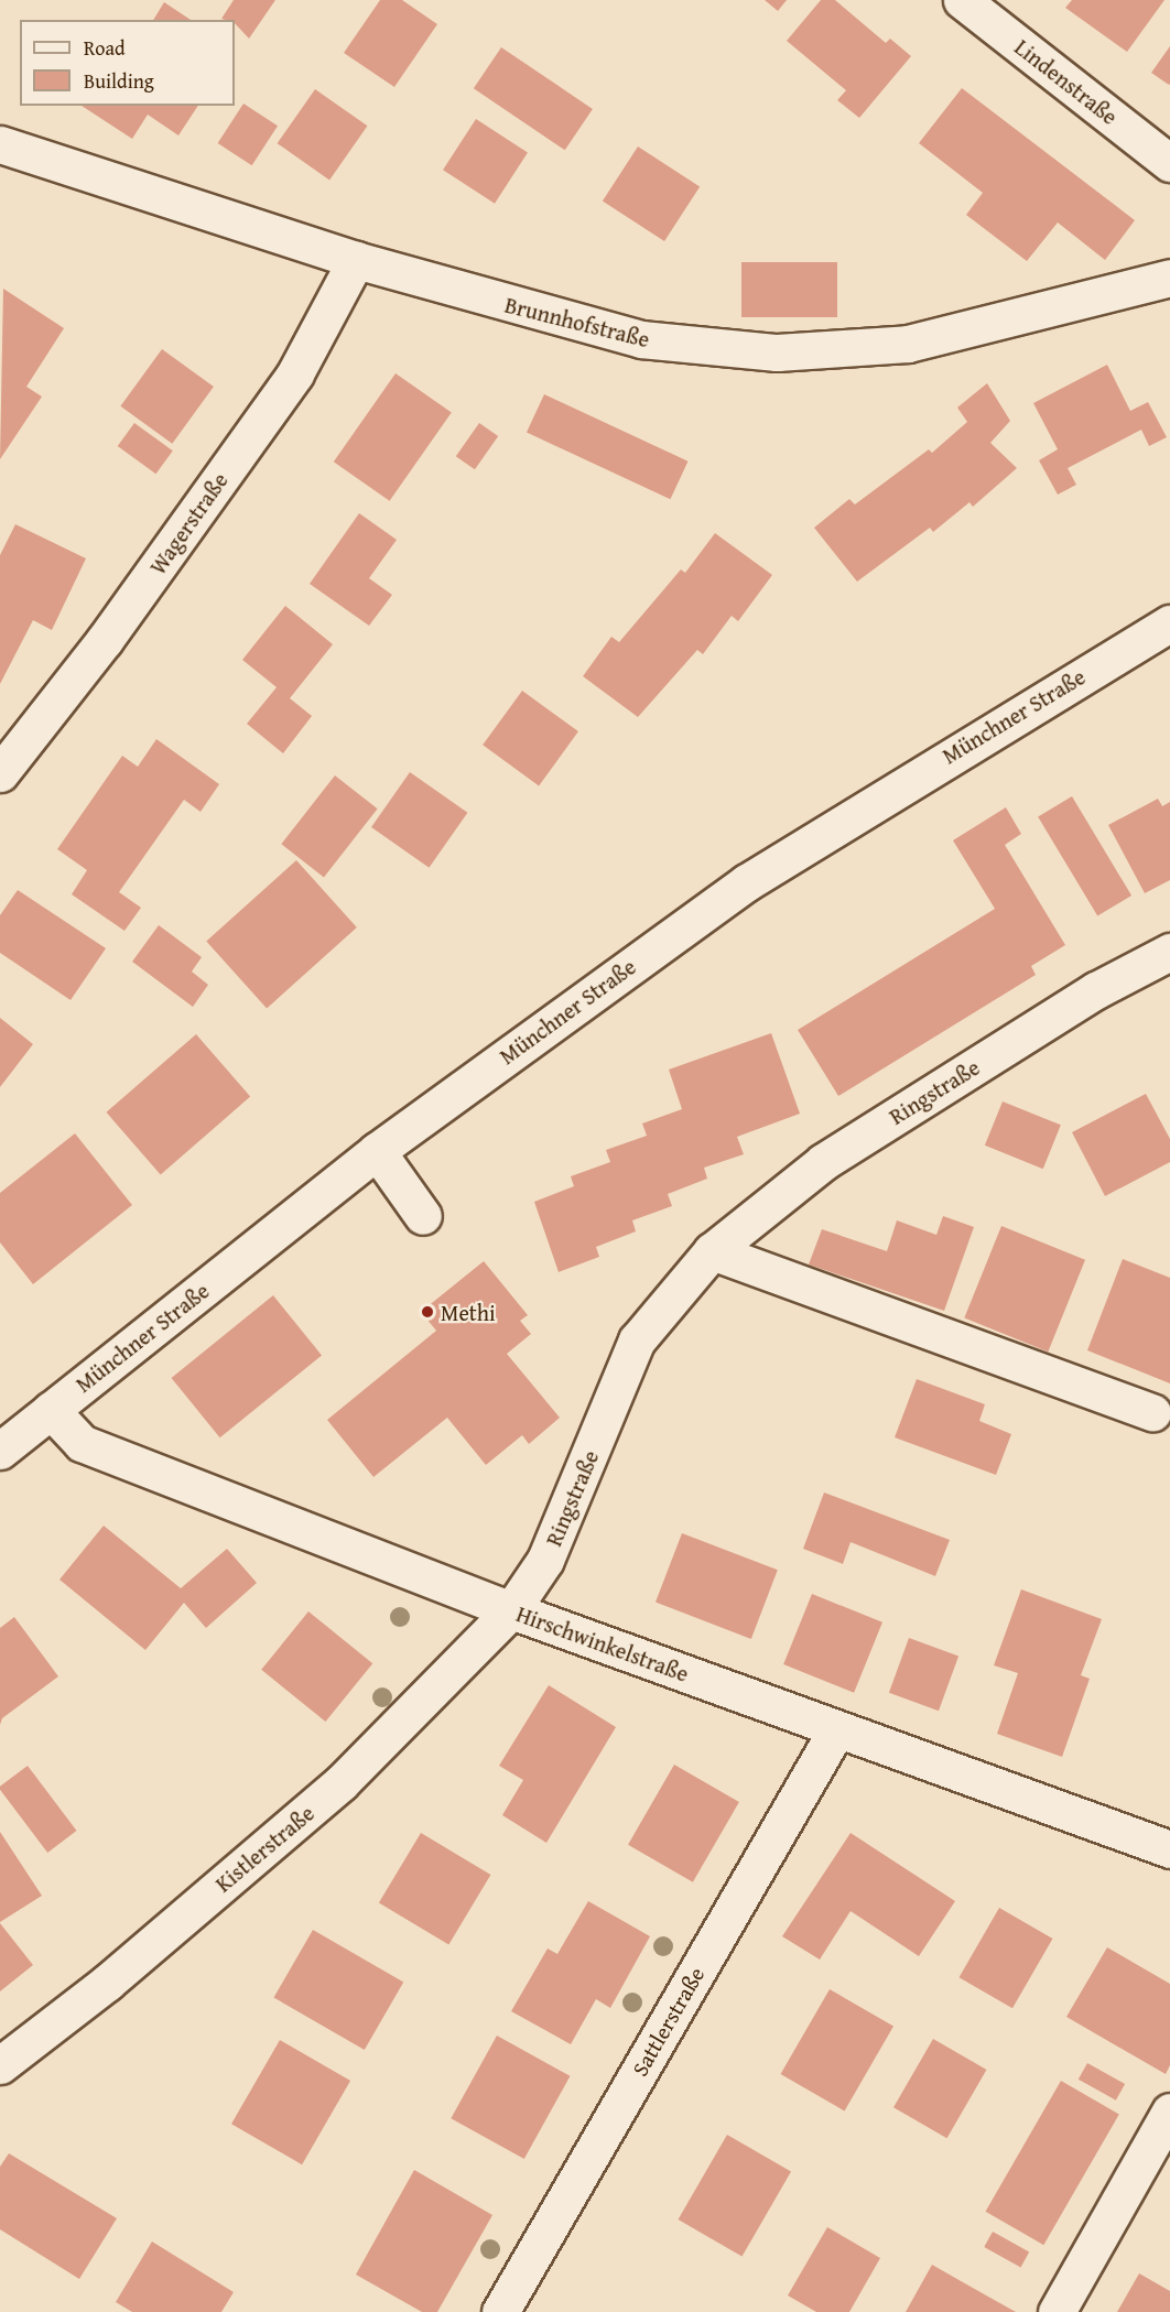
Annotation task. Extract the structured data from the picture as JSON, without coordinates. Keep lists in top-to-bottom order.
{
  "streets": {
    "street": [
      "Lindenstraße",
      "Brunnhofstraße",
      "Wagerstraße",
      "Münchner Straße",
      "Ringstraße",
      "Hirschwinkelstraße",
      "Kistlerstraße",
      "Sattlerstraße"
    ]
  },
  "crossings": [
    ["Brunnhofstraße", "Wagerstraße"],
    ["Münchner Straße", "Hirschwinkelstraße"],
    ["Ringstraße", "Hirschwinkelstraße"],
    ["Ringstraße", "Kistlerstraße"],
    ["Hirschwinkelstraße", "Kistlerstraße"],
    ["Hirschwinkelstraße", "Sattlerstraße"]
  ],
  "places": ["Methi"],
  "legend": ["Road", "Building"]
}
